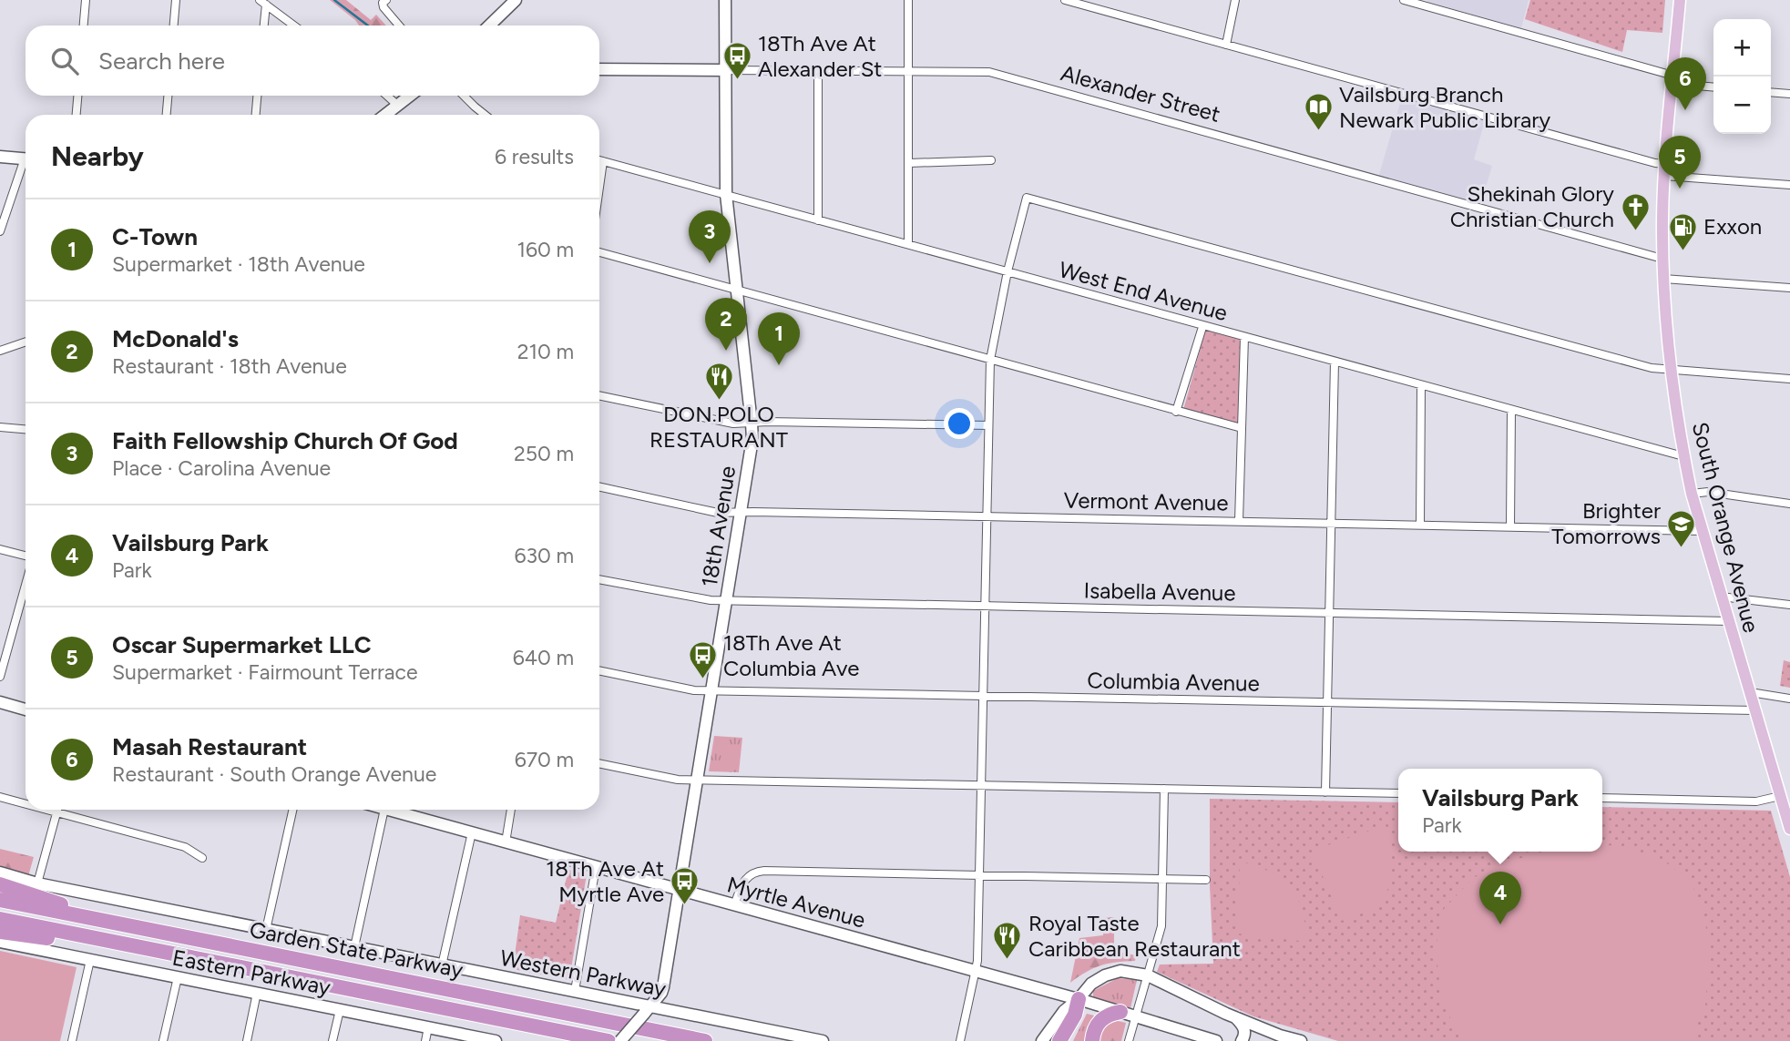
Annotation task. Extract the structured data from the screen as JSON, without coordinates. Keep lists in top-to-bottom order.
{
  "streets": {
    "highway": ["Garden State Parkway"],
    "main road": [
      "Alexander Street",
      "18th Avenue",
      "South Orange Avenue",
      "Myrtle Avenue",
      "Eastern Parkway",
      "Western Parkway"
    ],
    "street": [
      "West End Avenue",
      "Vermont Avenue",
      "Isabella Avenue",
      "Columbia Avenue"
    ]
  },
  "crossings": [
    ["Alexander Street", "18th Avenue"],
    ["Alexander Street", "South Orange Avenue"],
    ["West End Avenue", "18th Avenue"],
    ["West End Avenue", "South Orange Avenue"],
    ["Vermont Avenue", "18th Avenue"],
    ["Vermont Avenue", "South Orange Avenue"],
    ["18th Avenue", "Isabella Avenue"],
    ["18th Avenue", "Columbia Avenue"],
    ["18th Avenue", "Myrtle Avenue"],
    ["18th Avenue", "Western Parkway"],
    ["South Orange Avenue", "Isabella Avenue"],
    ["South Orange Avenue", "Columbia Avenue"]
  ],
  "places": {
    "bus stop": ["18Th Ave At Alexander St", "18Th Ave At Columbia Ave", "18Th Ave At Myrtle Ave"],
    "library": ["Vailsburg Branch Newark Public Library"],
    "church": ["Shekinah Glory Christian Church"],
    "fuel station": ["Exxon"],
    "restaurant": ["DON.POLO RESTAURANT", "Royal Taste Caribbean Restaurant"],
    "school or university": ["Brighter Tomorrows"]
  },
  "page": {
    "map_buttons": ["+", "−"],
    "search": "Search here",
    "pins": [
      "6",
      "5",
      "3",
      "2",
      "1",
      "4"
    ],
    "heading": ["Nearby", "6 results"],
    "list": [
      {
        "mark": "1",
        "name": "C-Town",
        "note": "Supermarket · 18th Avenue",
        "value": "160 m"
      },
      {
        "mark": "2",
        "name": "McDonald's",
        "note": "Restaurant · 18th Avenue",
        "value": "210 m"
      },
      {
        "mark": "3",
        "name": "Faith Fellowship Church Of God",
        "note": "Place · Carolina Avenue",
        "value": "250 m"
      },
      {
        "mark": "4",
        "name": "Vailsburg Park",
        "note": "Park",
        "value": "630 m"
      },
      {
        "mark": "5",
        "name": "Oscar Supermarket LLC",
        "note": "Supermarket · Fairmount Terrace",
        "value": "640 m"
      },
      {
        "mark": "6",
        "name": "Masah Restaurant",
        "note": "Restaurant · South Orange Avenue",
        "value": "670 m"
      }
    ],
    "popup": ["Vailsburg Park", "Park"]
  }
}
